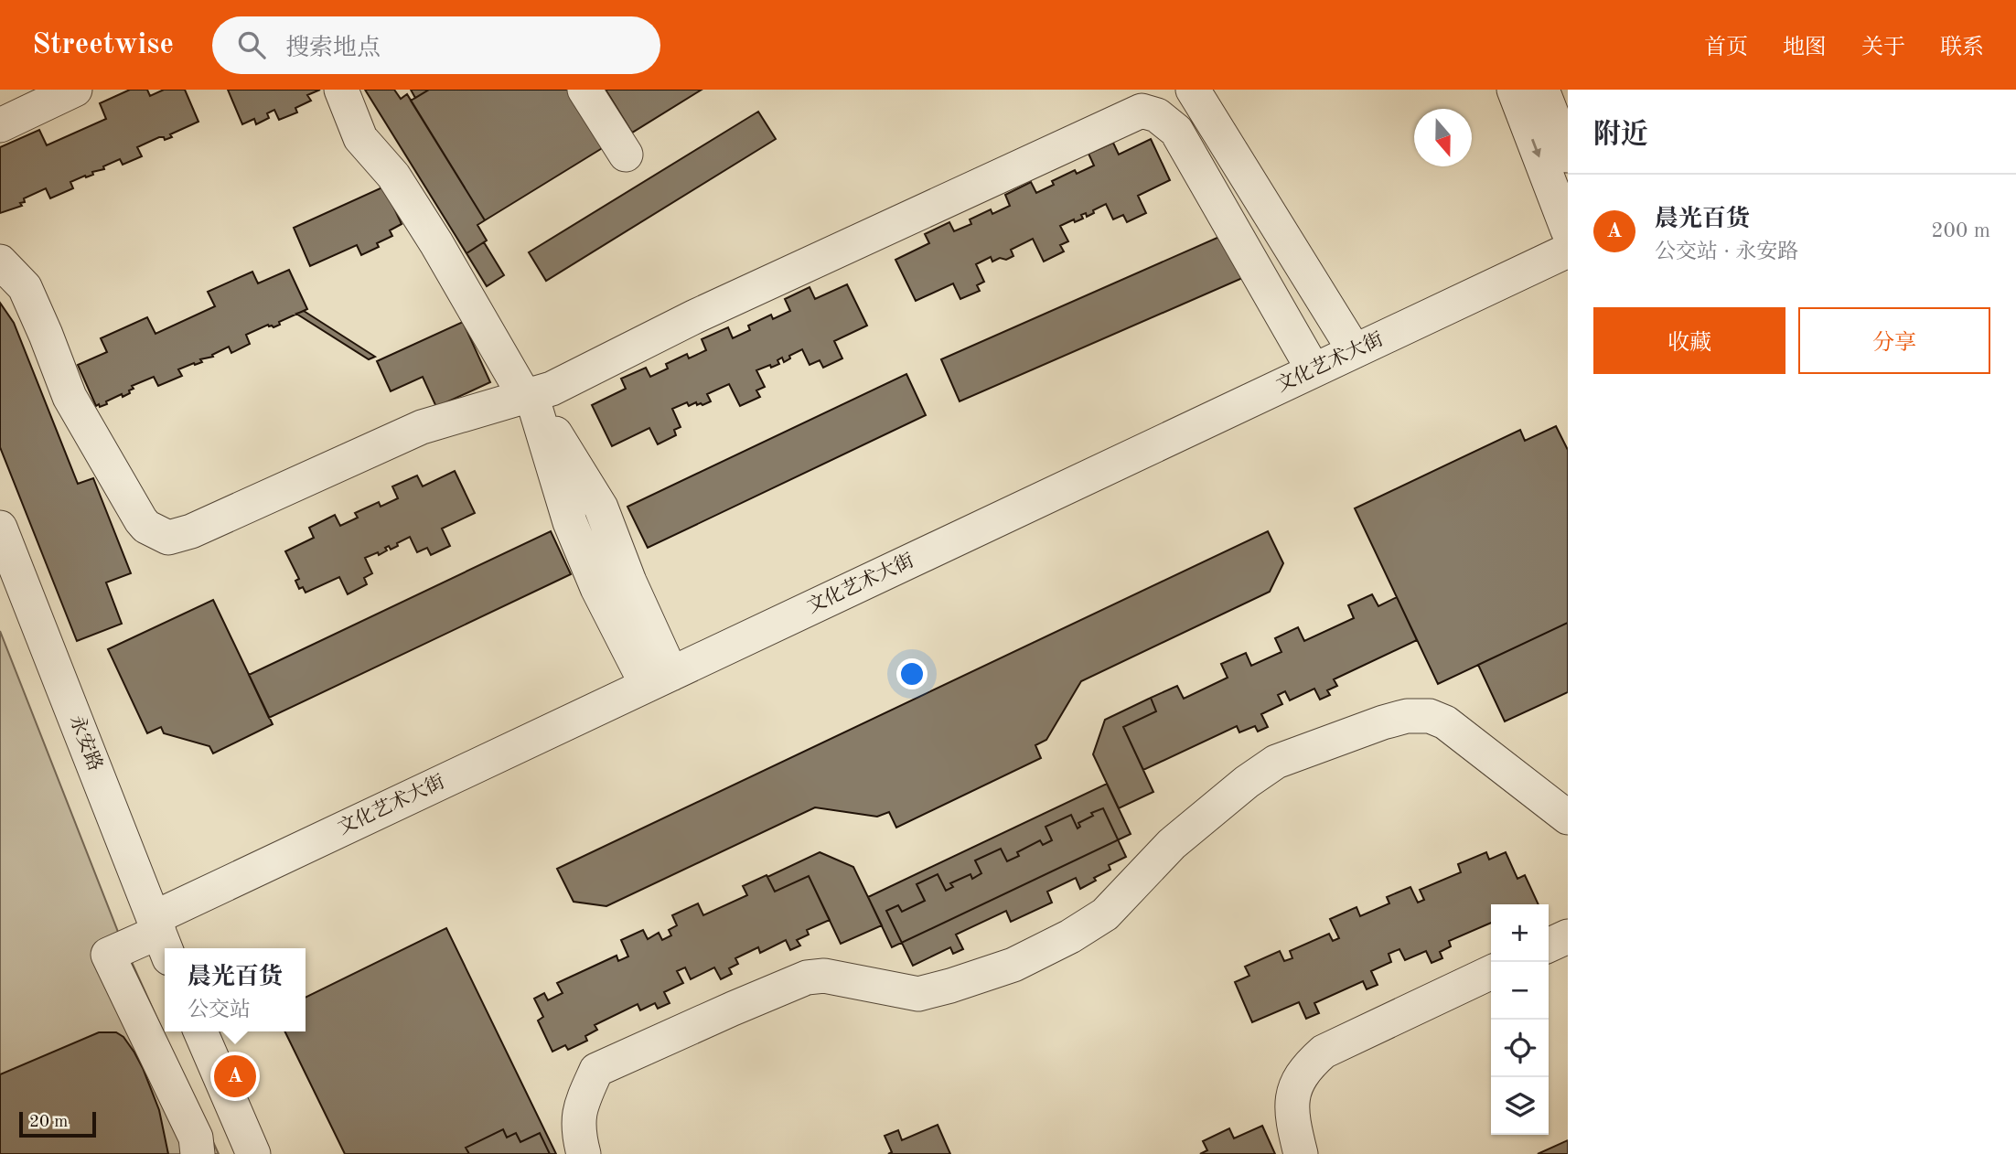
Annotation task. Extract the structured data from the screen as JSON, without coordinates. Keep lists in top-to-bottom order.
{
  "streets": {
    "street": ["文化艺术大街", "永安路"]
  },
  "crossings": [
    ["文化艺术大街", "永安路"]
  ],
  "scale_bar": "20 m",
  "north": "bottom",
  "page": {
    "header": "Streetwise",
    "search": "搜索地点",
    "nav": [
      "首页",
      "地图",
      "关于",
      "联系"
    ],
    "heading": "附近",
    "list": [
      {
        "mark": "A",
        "name": "晨光百货",
        "note": "公交站 · 永安路",
        "value": "200 m"
      }
    ],
    "buttons": ["收藏", "分享"],
    "map_buttons": ["+", "−"],
    "popup": ["晨光百货", "公交站"],
    "pins": "A",
    "scale": "20 m"
  }
}
